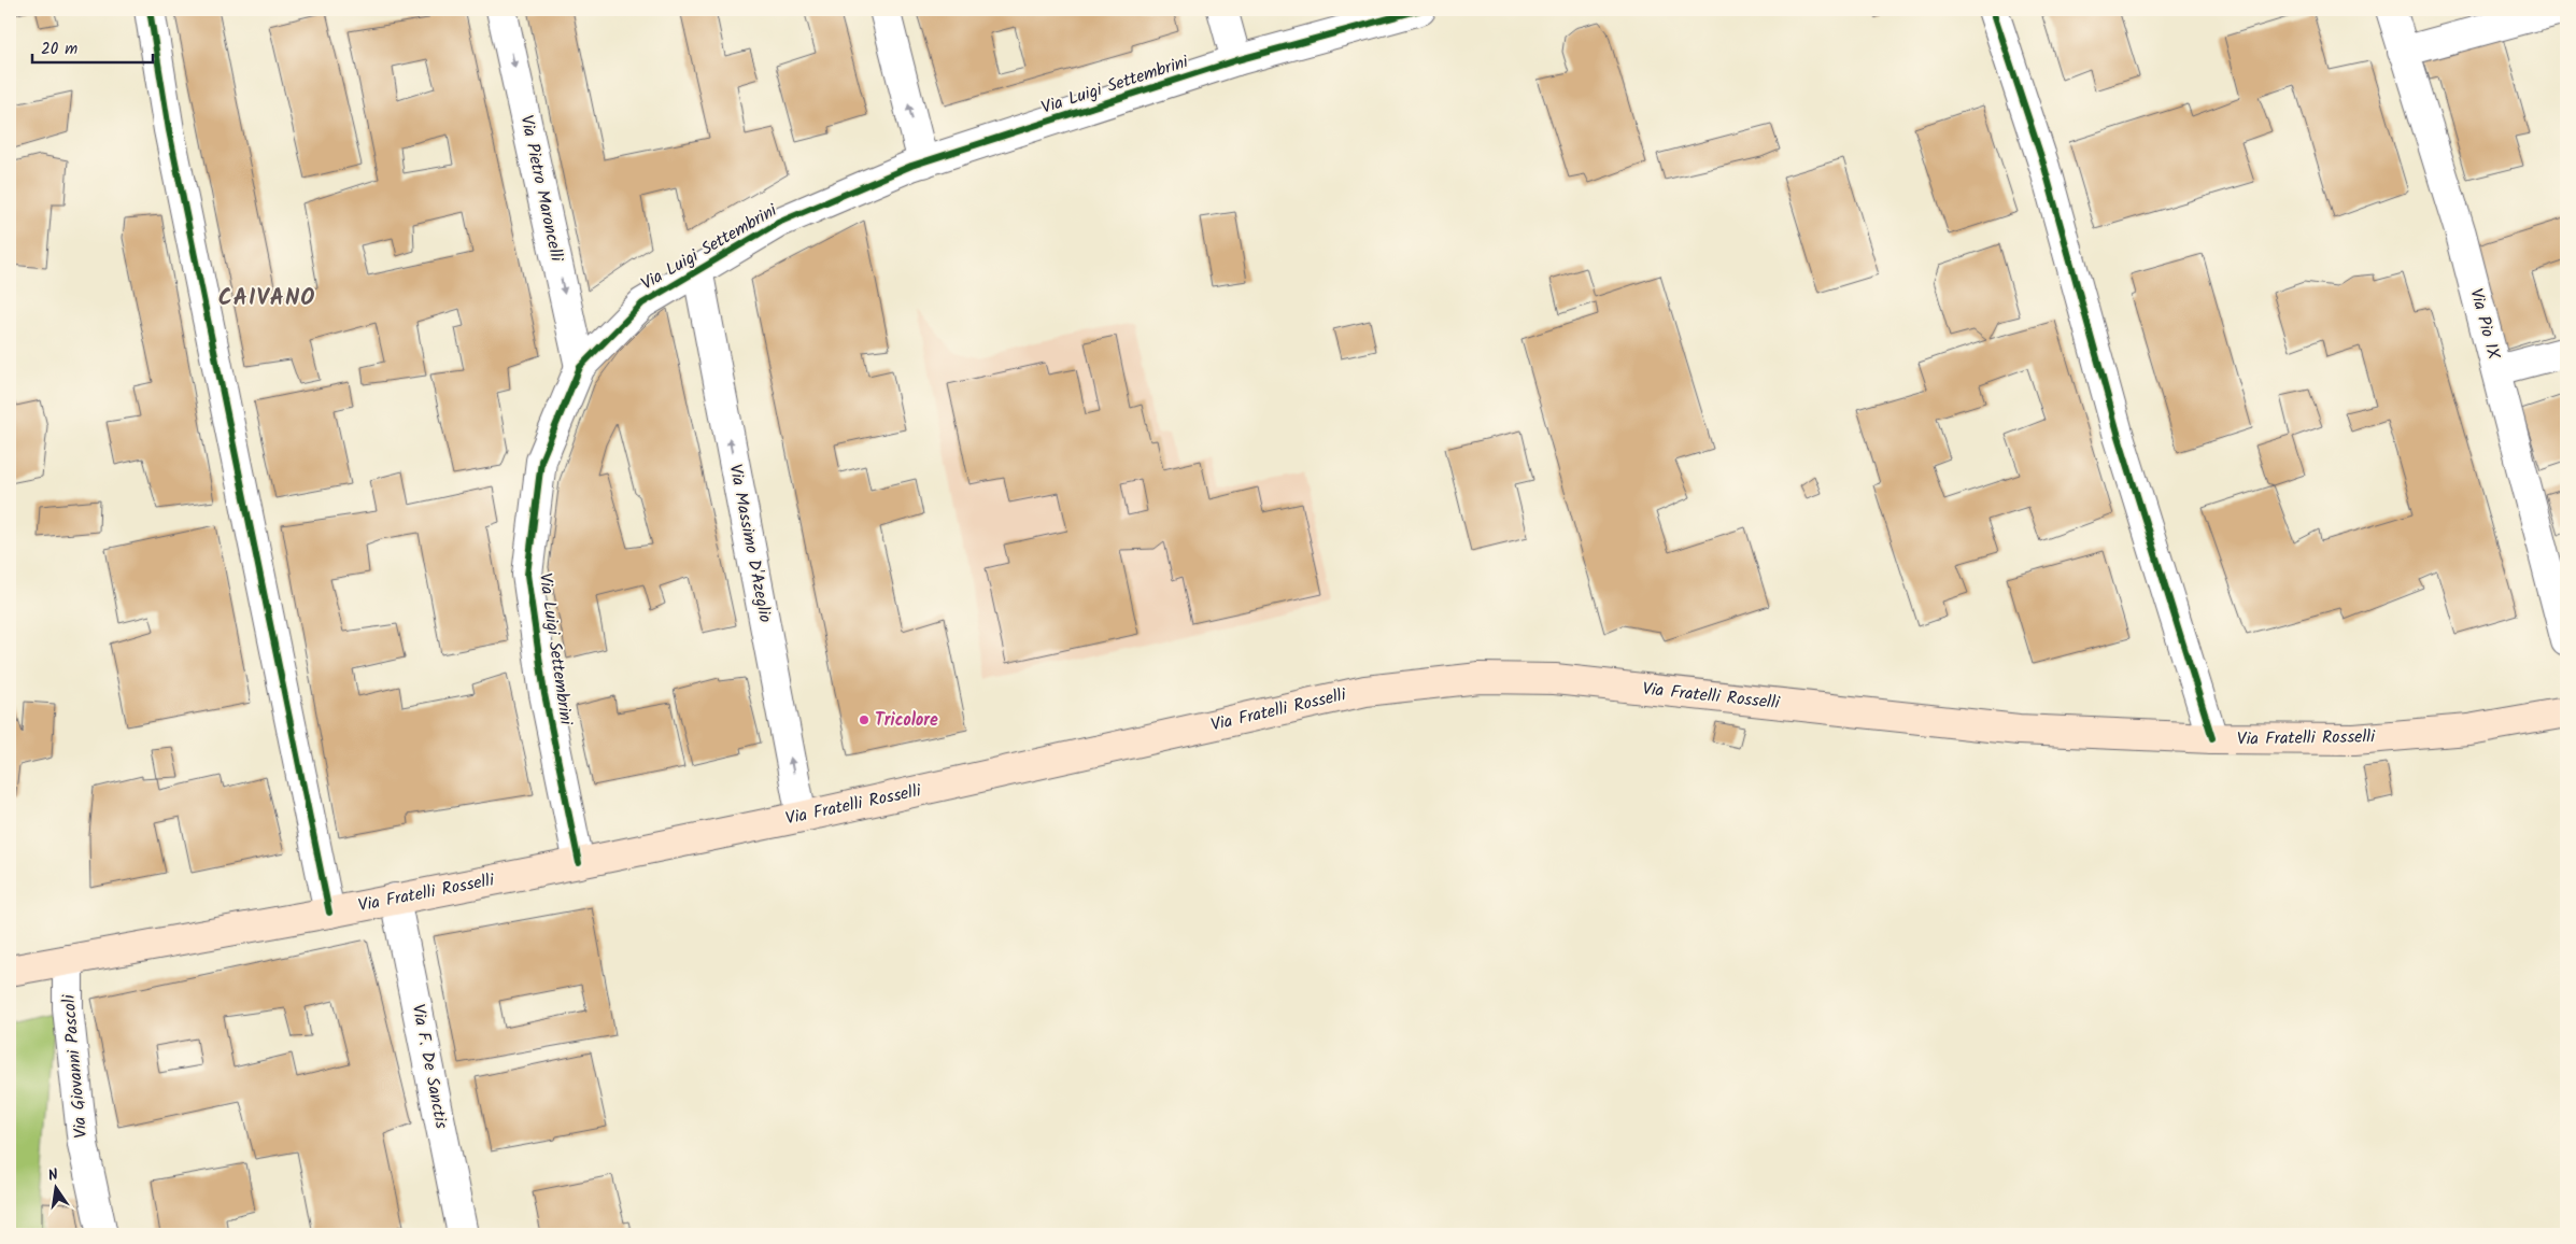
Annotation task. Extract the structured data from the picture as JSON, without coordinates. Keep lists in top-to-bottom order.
{
  "streets": {
    "main road": ["Via Fratelli Rosselli"],
    "street": [
      "Via Luigi Settembrini",
      "Via Pietro Maroncelli",
      "Via Pio IX",
      "Via Massimo D'Azeglio",
      "Via Giovanni Pascoli",
      "Via F. De Sanctis"
    ]
  },
  "crossings": [
    ["Via Luigi Settembrini", "Via Pietro Maroncelli"],
    ["Via Luigi Settembrini", "Via Massimo D'Azeglio"],
    ["Via Luigi Settembrini", "Via Fratelli Rosselli"],
    ["Via Massimo D'Azeglio", "Via Fratelli Rosselli"],
    ["Via Fratelli Rosselli", "Via Giovanni Pascoli"],
    ["Via Fratelli Rosselli", "Via F. De Sanctis"]
  ],
  "one_way": ["Via Pietro Maroncelli", "Via Massimo D'Azeglio"],
  "districts": ["CAIVANO"],
  "places": ["Tricolore"],
  "scale_bar": "20 m",
  "north": "top"
}
